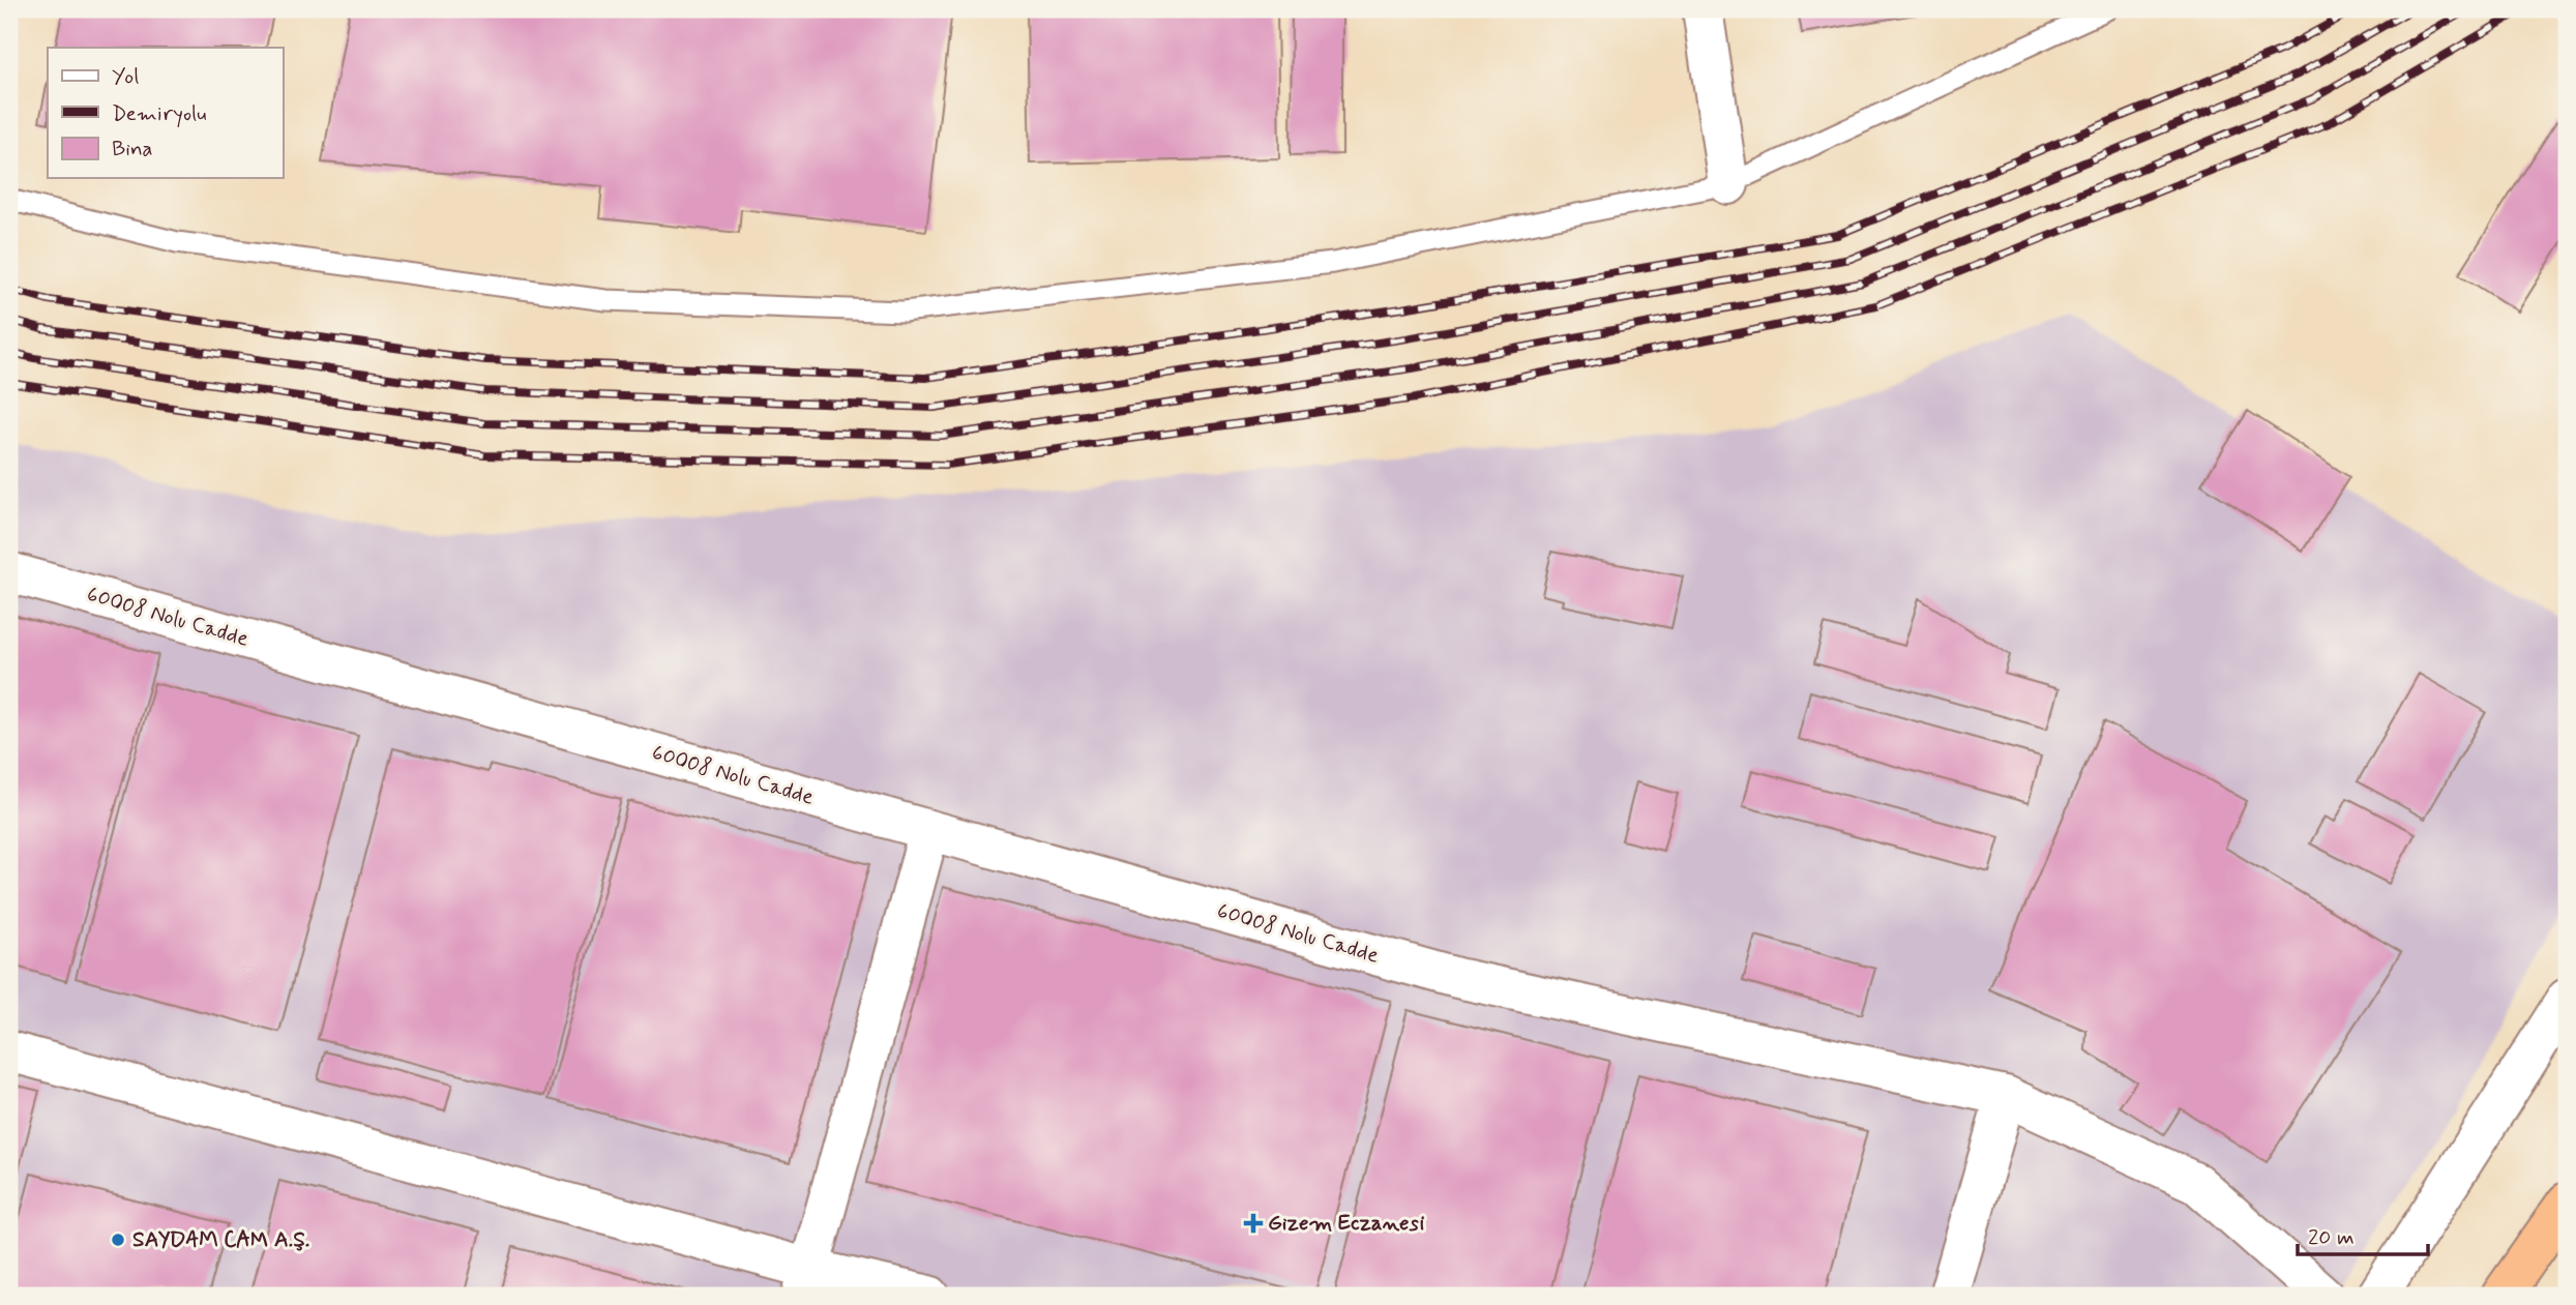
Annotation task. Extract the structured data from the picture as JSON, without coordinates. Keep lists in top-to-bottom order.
{
  "streets": {
    "street": ["60008 Nolu Cadde"]
  },
  "places": {
    "health": ["Gizem Eczanesi"],
    "other": ["SAYDAM CAM A.Ş."]
  },
  "legend": ["Yol", "Demiryolu", "Bina"],
  "scale_bar": "20 m"
}
